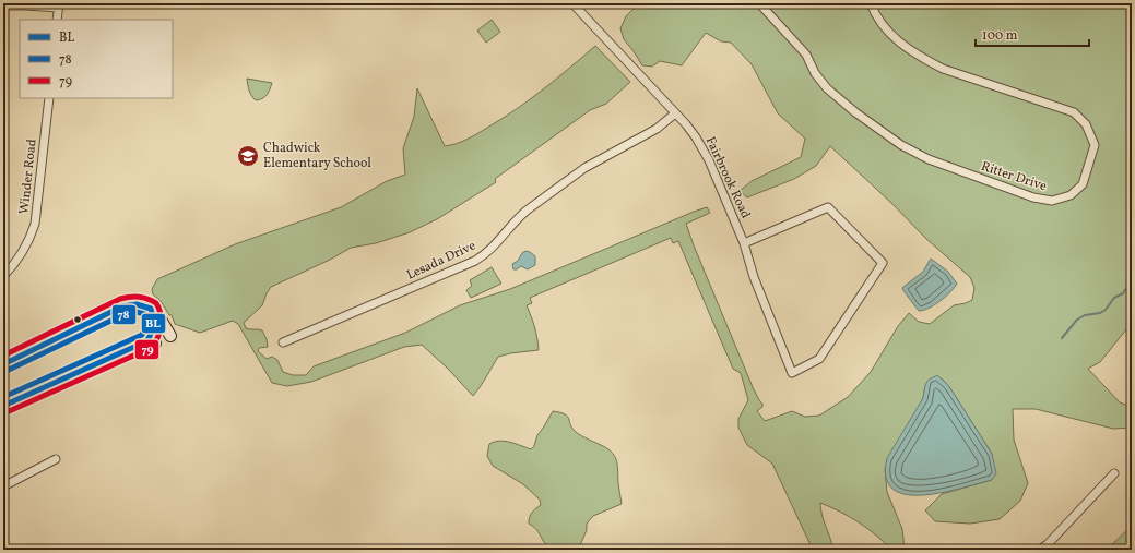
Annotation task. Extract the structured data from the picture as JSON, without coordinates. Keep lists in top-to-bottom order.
{
  "streets": {
    "street": [
      "Winder Road",
      "Ritter Drive",
      "Fairbrook Road",
      "Lesada Drive"
    ]
  },
  "crossings": [
    ["Fairbrook Road", "Lesada Drive"]
  ],
  "places": {
    "school or university": ["Chadwick Elementary School"]
  },
  "lines": ["transit line 79", "transit line BL", "transit line 78"],
  "legend": ["BL", "78", "79"],
  "scale_bar": "100 m"
}
